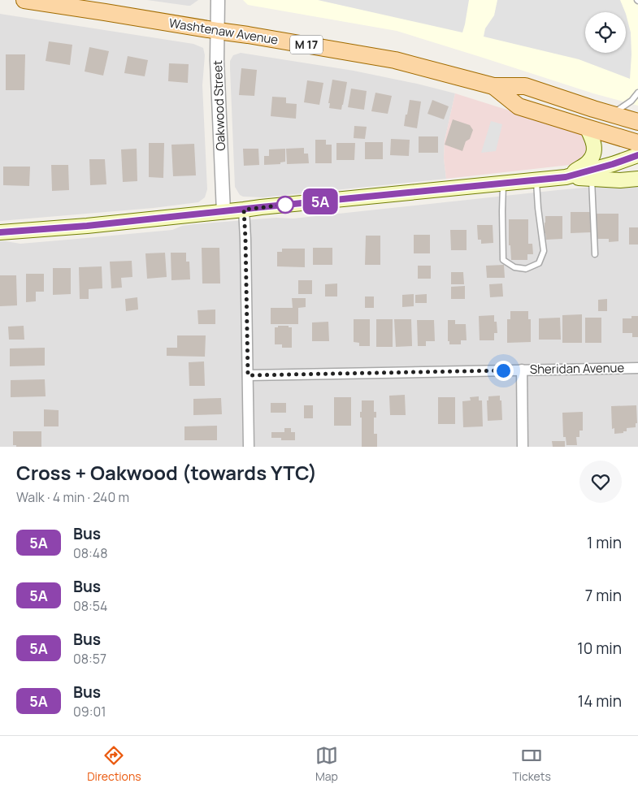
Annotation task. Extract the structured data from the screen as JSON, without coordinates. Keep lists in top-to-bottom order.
{
  "streets": {
    "main road": ["Washtenaw Avenue", "M 17"],
    "street": ["Oakwood Street", "Sheridan Avenue"]
  },
  "crossings": [
    ["Washtenaw Avenue", "Oakwood Street"]
  ],
  "lines": ["bus line 5A"],
  "page": {
    "on_map": "5A",
    "heading": ["Cross + Oakwood (towards YTC)", "Walk · 4 min · 240 m"],
    "list": [
      {
        "mark": "5A",
        "name": "Bus",
        "note": "08:48",
        "value": "1 min"
      },
      {
        "mark": "5A",
        "name": "Bus",
        "note": "08:54",
        "value": "7 min"
      },
      {
        "mark": "5A",
        "name": "Bus",
        "note": "08:57",
        "value": "10 min"
      },
      {
        "mark": "5A",
        "name": "Bus",
        "note": "09:01",
        "value": "14 min"
      }
    ],
    "tabs": ["Directions", "Map", "Tickets"]
  }
}
